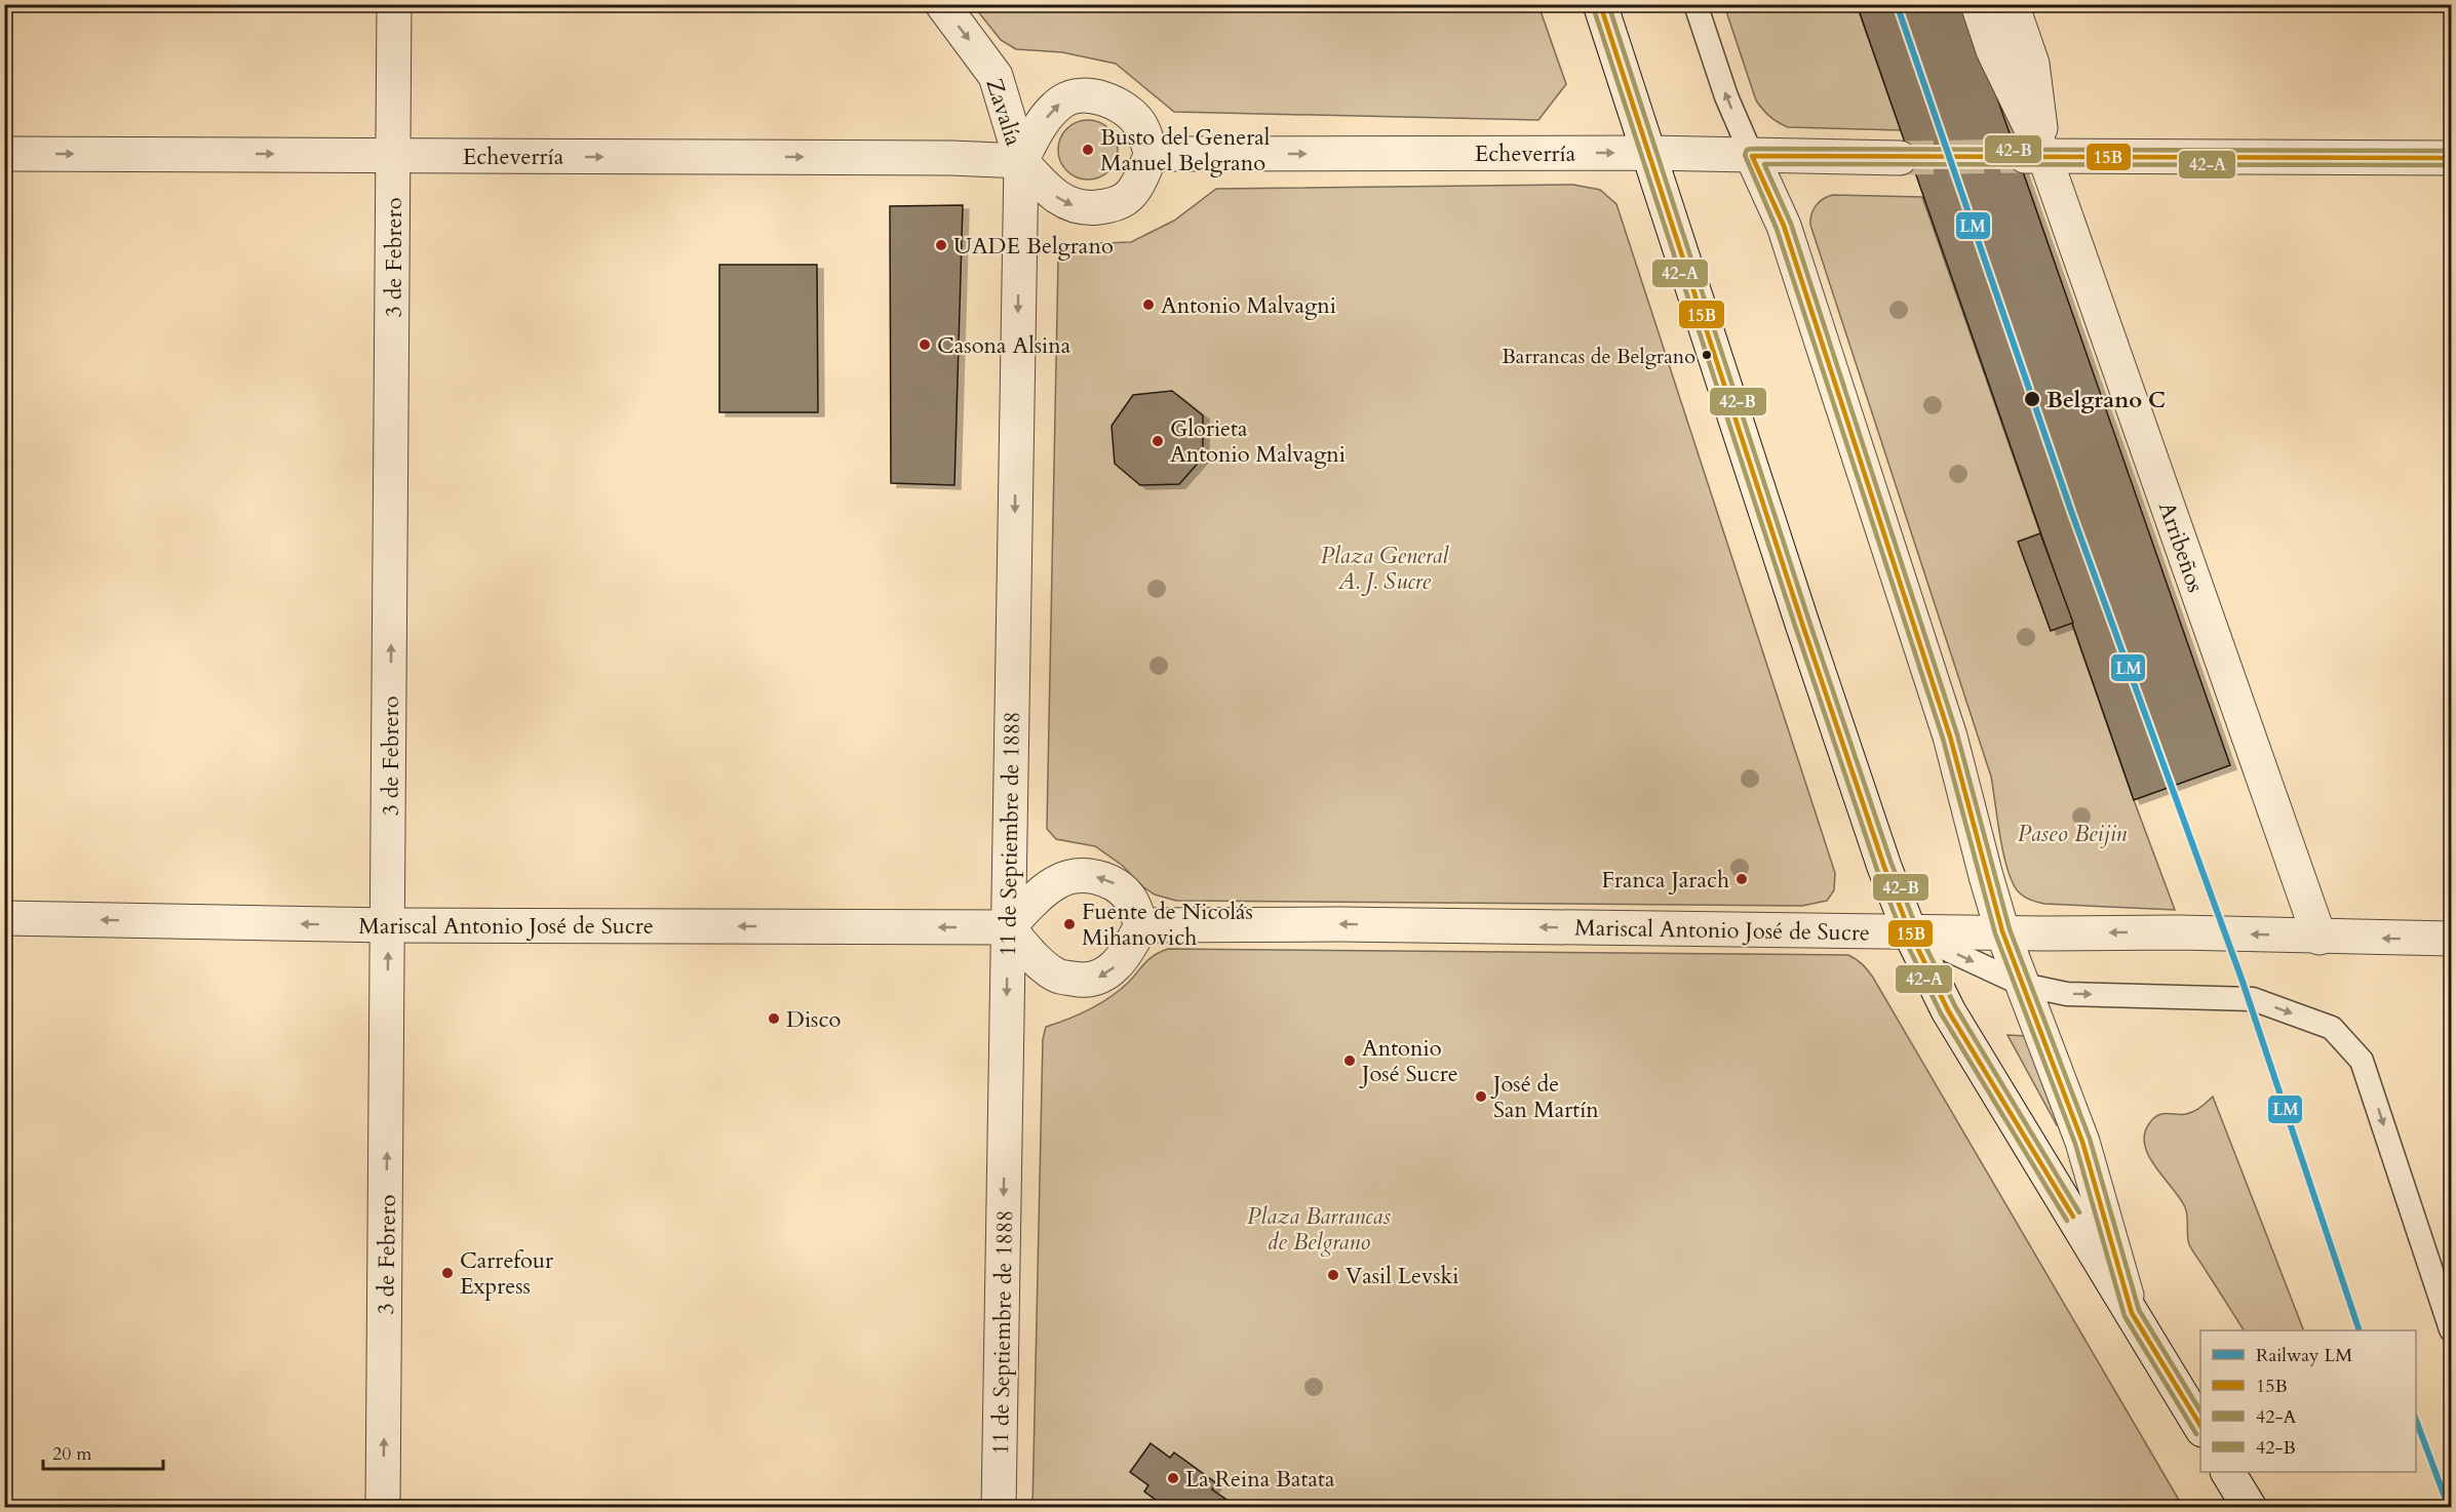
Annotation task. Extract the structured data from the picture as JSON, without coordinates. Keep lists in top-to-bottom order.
{
  "streets": {
    "street": [
      "Zavalía",
      "Echeverría",
      "3 de Febrero",
      "Arribeños",
      "11 de Septiembre de 1888",
      "Mariscal Antonio José de Sucre"
    ]
  },
  "crossings": [
    ["Zavalía", "Echeverría"],
    ["Zavalía", "11 de Septiembre de 1888"],
    ["Echeverría", "3 de Febrero"],
    ["Echeverría", "11 de Septiembre de 1888"],
    ["3 de Febrero", "Mariscal Antonio José de Sucre"],
    ["Arribeños", "Mariscal Antonio José de Sucre"],
    ["11 de Septiembre de 1888", "Mariscal Antonio José de Sucre"]
  ],
  "one_way": [
    "Zavalía",
    "Echeverría",
    "3 de Febrero",
    "11 de Septiembre de 1888",
    "Mariscal Antonio José de Sucre"
  ],
  "parks": ["Plaza General A. J. Sucre", "Paseo Beijin", "Plaza Barrancas de Belgrano"],
  "places": [
    "Busto del General Manuel Belgrano",
    "UADE Belgrano",
    "Antonio Malvagni",
    "Casona Alsina",
    "Barrancas de Belgrano",
    "Belgrano C",
    "Glorieta Antonio Malvagni",
    "Franca Jarach",
    "Fuente de Nicolás Mihanovich",
    "Disco",
    "Antonio José Sucre",
    "José de San Martín",
    "Carrefour Express",
    "Vasil Levski",
    "La Reina Batata"
  ],
  "lines": [
    "rail line LM",
    "transit line 15B",
    "transit line 42-B",
    "transit line 42-A"
  ],
  "legend": [
    "Railway LM",
    "15B",
    "42-A",
    "42-B"
  ],
  "scale_bar": "20 m"
}
